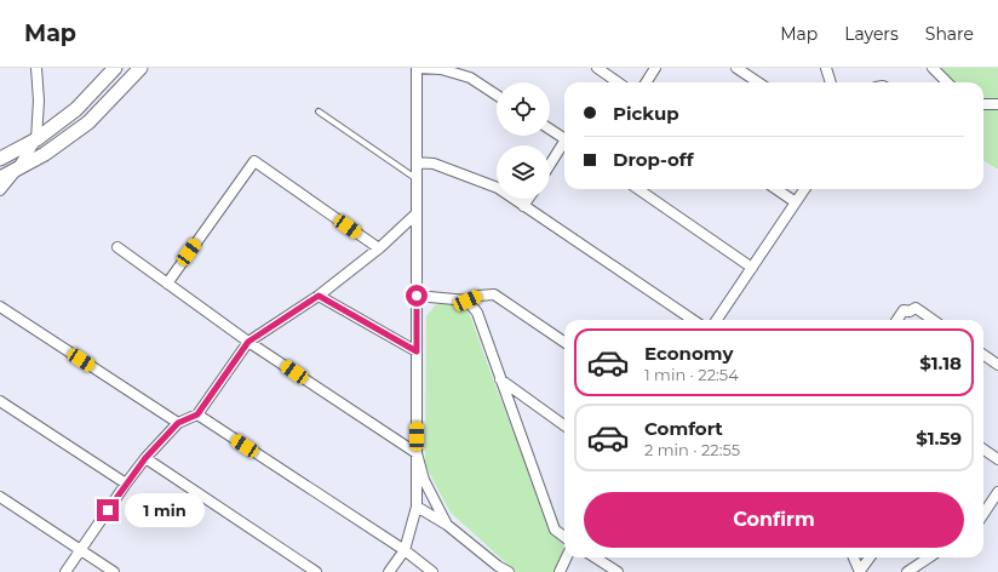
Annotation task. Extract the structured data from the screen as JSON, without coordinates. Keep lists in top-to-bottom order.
{
  "page": {
    "header": "Map",
    "nav": ["Map", "Layers", "Share"],
    "banner": ["Pickup", "Drop-off"],
    "list": [
      {
        "name": "Economy",
        "note": "1 min · 22:54",
        "value": "$1.18"
      },
      {
        "name": "Comfort",
        "note": "2 min · 22:55",
        "value": "$1.59"
      }
    ],
    "buttons": "Confirm",
    "bubble": "1 min"
  }
}
